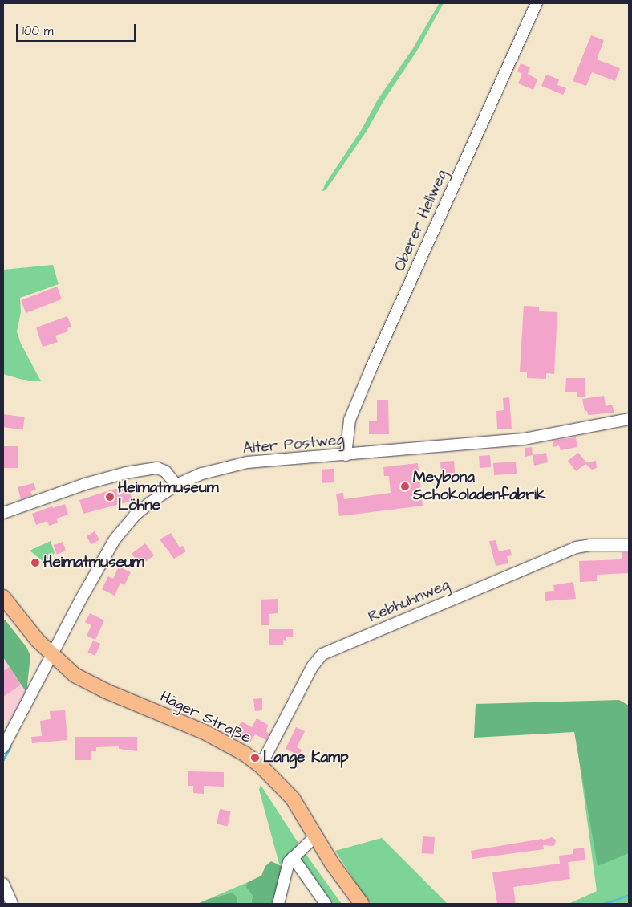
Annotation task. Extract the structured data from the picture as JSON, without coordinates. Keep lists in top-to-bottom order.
{
  "streets": {
    "main road": ["Häger Straße"],
    "street": ["Oberer Hellweg", "Alter Postweg", "Rebhuhnweg"]
  },
  "crossings": [
    ["Oberer Hellweg", "Alter Postweg"],
    ["Alter Postweg", "Häger Straße"],
    ["Rebhuhnweg", "Häger Straße"]
  ],
  "places": [
    "Meybona Schokoladenfabrik",
    "Heimatmuseum Löhne",
    "Heimatmuseum",
    "Lange Kamp"
  ],
  "scale_bar": "100 m"
}
